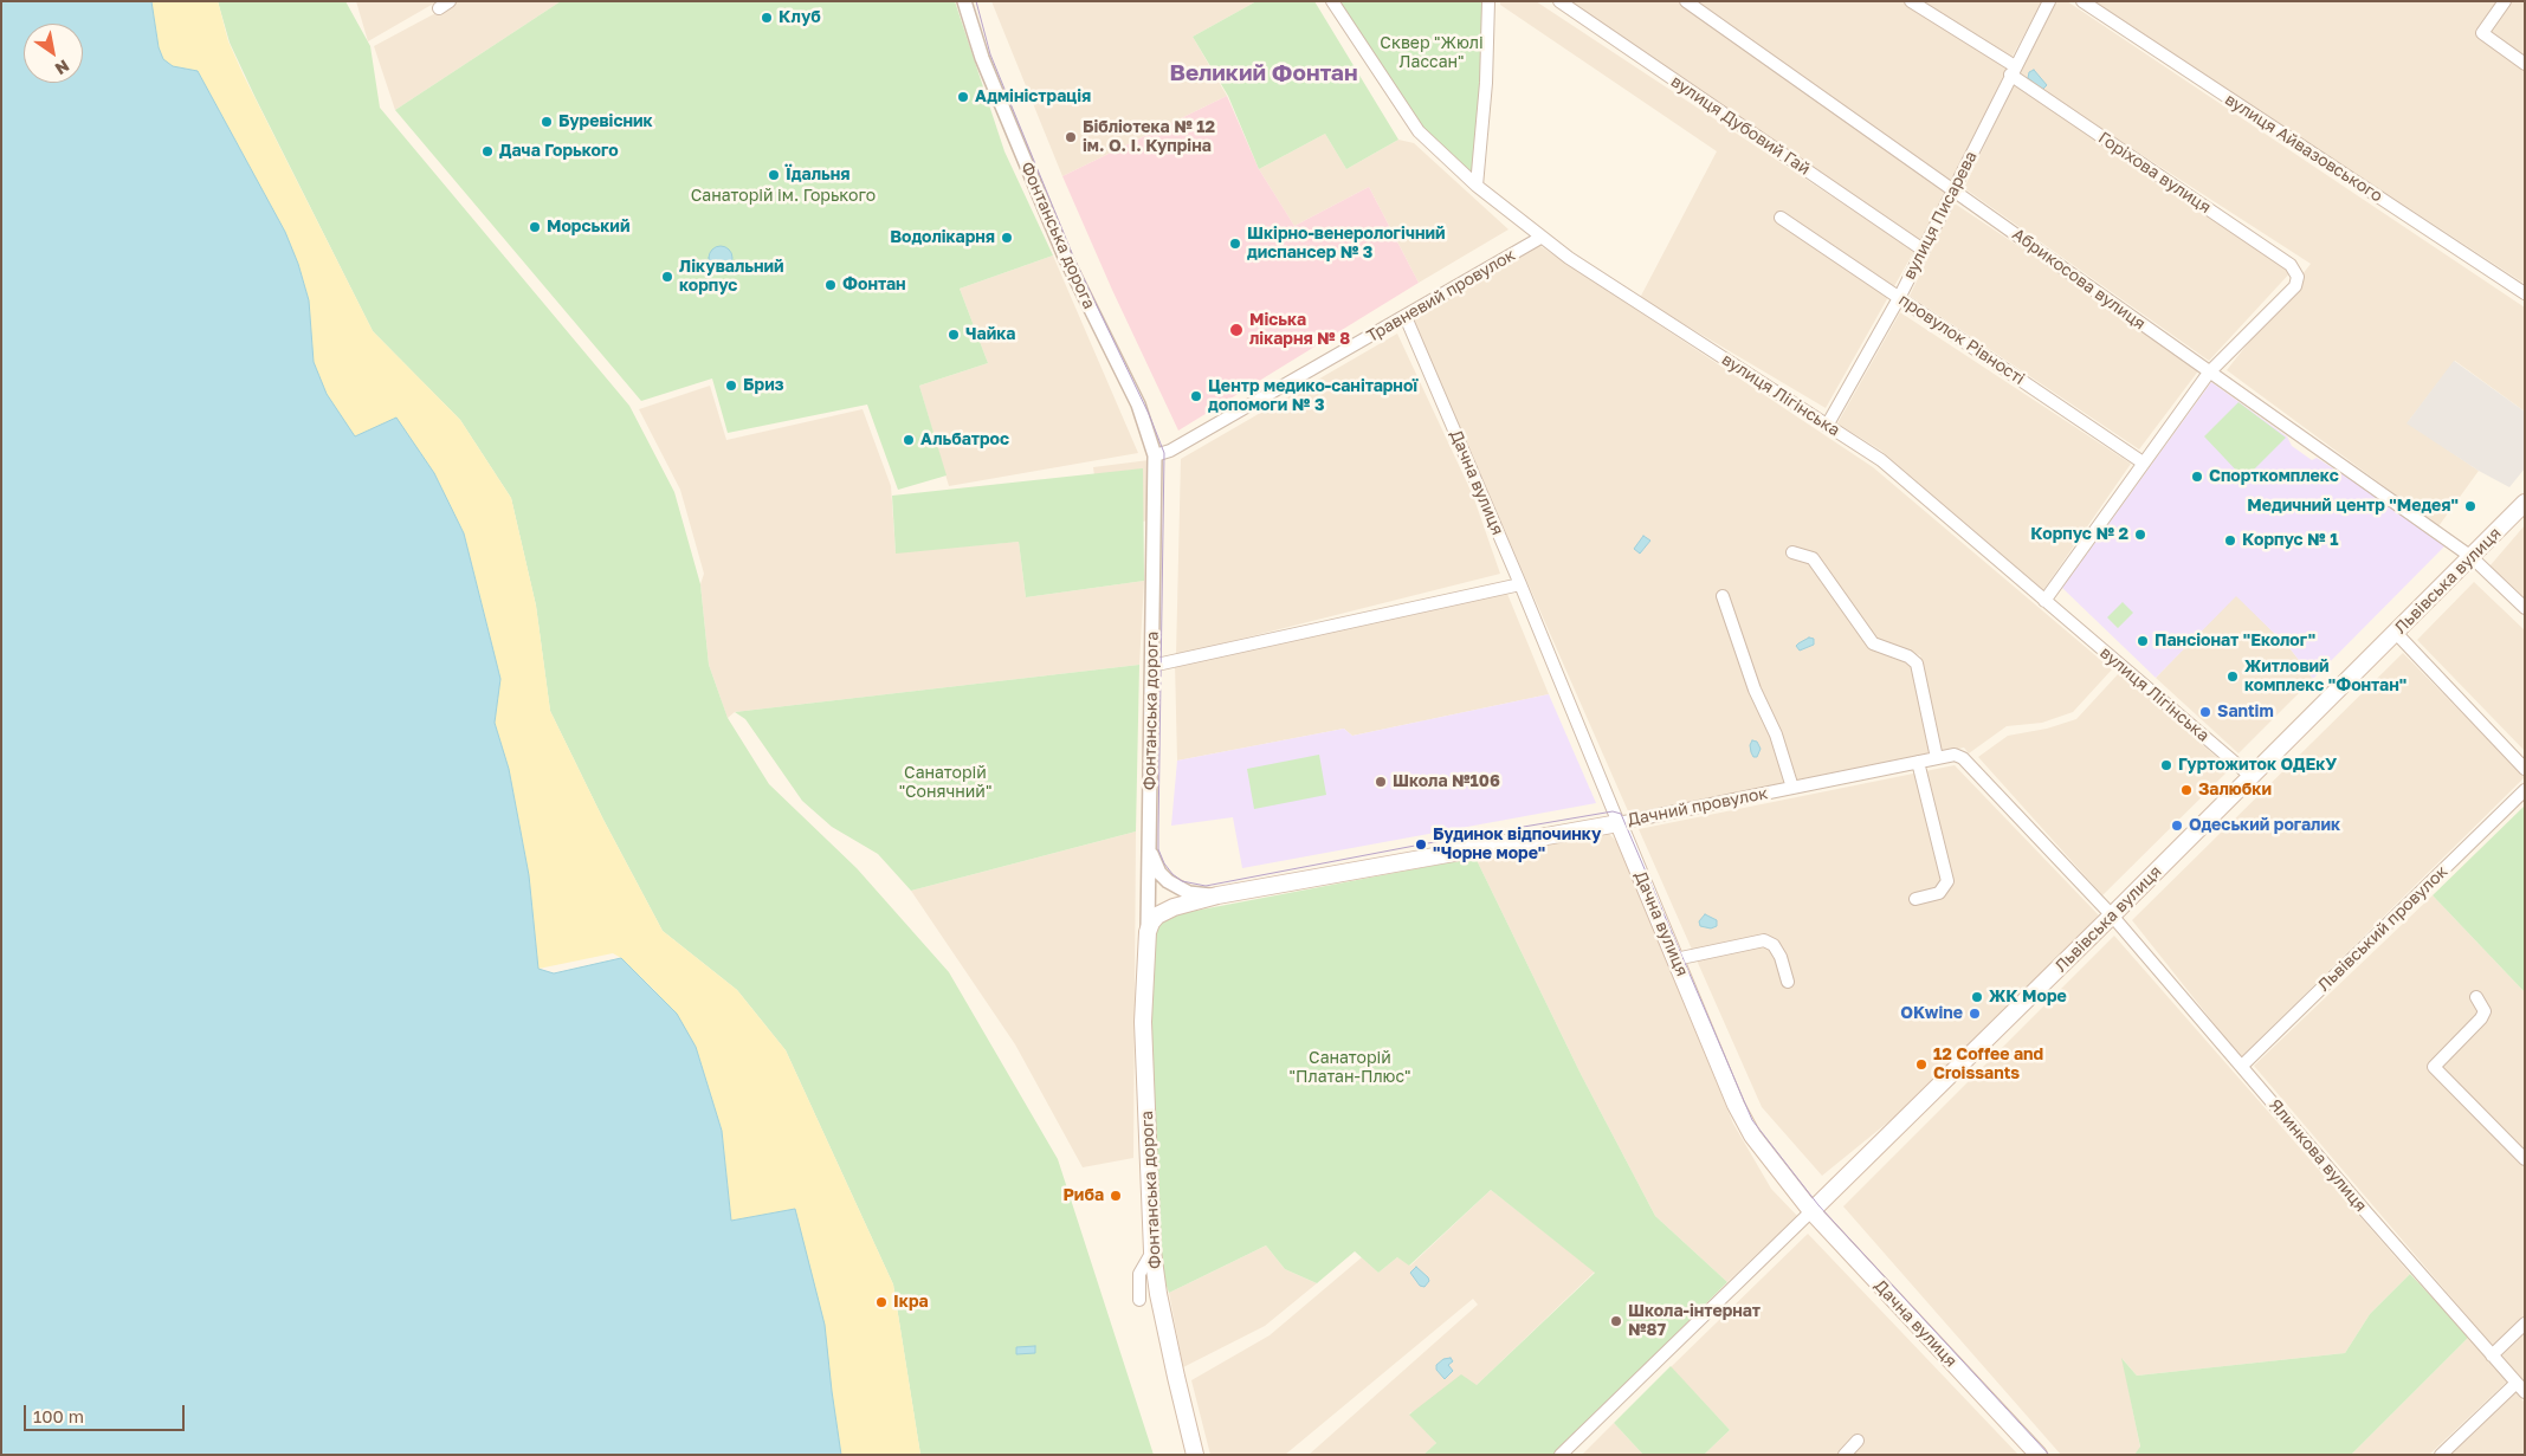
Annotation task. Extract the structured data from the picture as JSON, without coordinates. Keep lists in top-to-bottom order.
{
  "streets": {
    "main road": [
      "Фонтанська дорога",
      "Дачна вулиця",
      "Львівська вулиця",
      "Дачний провулок"
    ],
    "street": [
      "вулиця Дубовий Гай",
      "вулиця Айвазовського",
      "Горіхова вулиця",
      "вулиця Писарева",
      "Абрикосова вулиця",
      "Травневий провулок",
      "провулок Рівності",
      "вулиця Лігінська",
      "Львівський провулок",
      "Ялинкова вулиця"
    ]
  },
  "crossings": [
    ["вулиця Дубовий Гай", "вулиця Писарева"],
    ["Горіхова вулиця", "вулиця Писарева"],
    ["Горіхова вулиця", "Абрикосова вулиця"],
    ["вулиця Писарева", "Абрикосова вулиця"],
    ["вулиця Писарева", "провулок Рівності"],
    ["вулиця Писарева", "вулиця Лігінська"],
    ["Фонтанська дорога", "Травневий провулок"],
    ["Фонтанська дорога", "Дачний провулок"],
    ["Абрикосова вулиця", "Львівська вулиця"],
    ["Травневий провулок", "вулиця Лігінська"],
    ["Травневий провулок", "Дачна вулиця"],
    ["вулиця Лігінська", "Львівська вулиця"],
    ["Дачна вулиця", "Львівська вулиця"],
    ["Дачна вулиця", "Дачний провулок"],
    ["Львівська вулиця", "Дачний провулок"],
    ["Львівська вулиця", "Ялинкова вулиця"],
    ["Дачний провулок", "Ялинкова вулиця"],
    ["Львівський провулок", "Ялинкова вулиця"]
  ],
  "districts": ["Великий Фонтан"],
  "parks": [
    "Сквер \"Жюлі Лассан\"",
    "Cанаторій ім. Горького",
    "Санаторій \"Сонячний\"",
    "Санаторій \"Платан-Плюс\""
  ],
  "places": [
    "Клуб",
    "Адміністрація",
    "Буревісник",
    "Бібліотека № 12 ім. О. І. Купріна",
    "Дача Горького",
    "Їдальня",
    "Морський",
    "Водолікарня",
    "Шкірно-венерологічний диспансер № 3",
    "Лікувальний корпус",
    "Фонтан",
    "Міська лікарня № 8",
    "Чайка",
    "Бриз",
    "Центр медико-санітарної допомоги № 3",
    "Альбатрос",
    "Спорткомплекс",
    "Медичний центр \"Медея\"",
    "Корпус № 2",
    "Корпус № 1",
    "Пансіонат \"Еколог\"",
    "Житловий комплекс \"Фонтан\"",
    "Santim",
    "Гуртожиток ОДЕкУ",
    "Школа №106",
    "Залюбки",
    "Одеський рогалик",
    "Будинок відпочинку \"Чорне море\"",
    "ЖК Море",
    "OKwine",
    "12 Coffee and Croissants",
    "Риба",
    "Ікра",
    "Школа-інтернат №87"
  ],
  "scale_bar": "100 m",
  "north": "bottom right"
}
